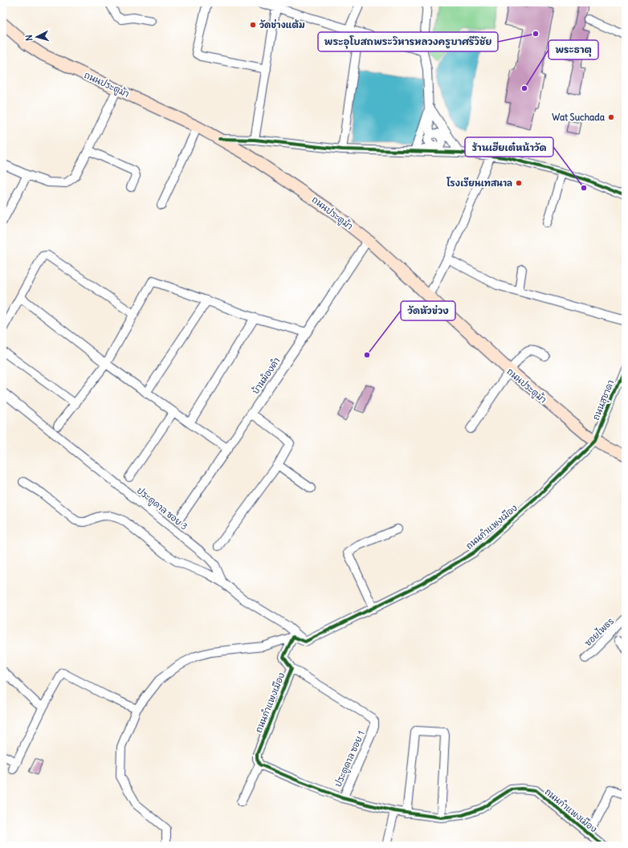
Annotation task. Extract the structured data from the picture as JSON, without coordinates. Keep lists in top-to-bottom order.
{
  "streets": {
    "main road": ["ถนนประตูม้า"],
    "street": [
      "บ้านฆ้องคำ",
      "ถนนสุชาดา",
      "ประตูดาล ซอย 3",
      "ถนนกำแพงเมือง",
      "ซอยไพธร",
      "ประตูดาล ซอย 1"
    ]
  },
  "crossings": [
    ["ถนนประตูม้า", "บ้านฆ้องคำ"],
    ["ถนนประตูม้า", "ถนนสุชาดา"],
    ["ถนนประตูม้า", "ถนนกำแพงเมือง"],
    ["ถนนสุชาดา", "ถนนกำแพงเมือง"],
    ["ถนนกำแพงเมือง", "ประตูดาล ซอย 1"]
  ],
  "places": [
    "วัดช่างแต้ม",
    "พระอุโบสถพระวิหารหลวงครูบาศรีวิชัย",
    "พระธาตุ",
    "Wat Suchada",
    "โรงเรียนเทสนาล",
    "ร้านเฮียเต๋หน้าวัด",
    "วัดหัวข่วง"
  ],
  "north": "left"
}
